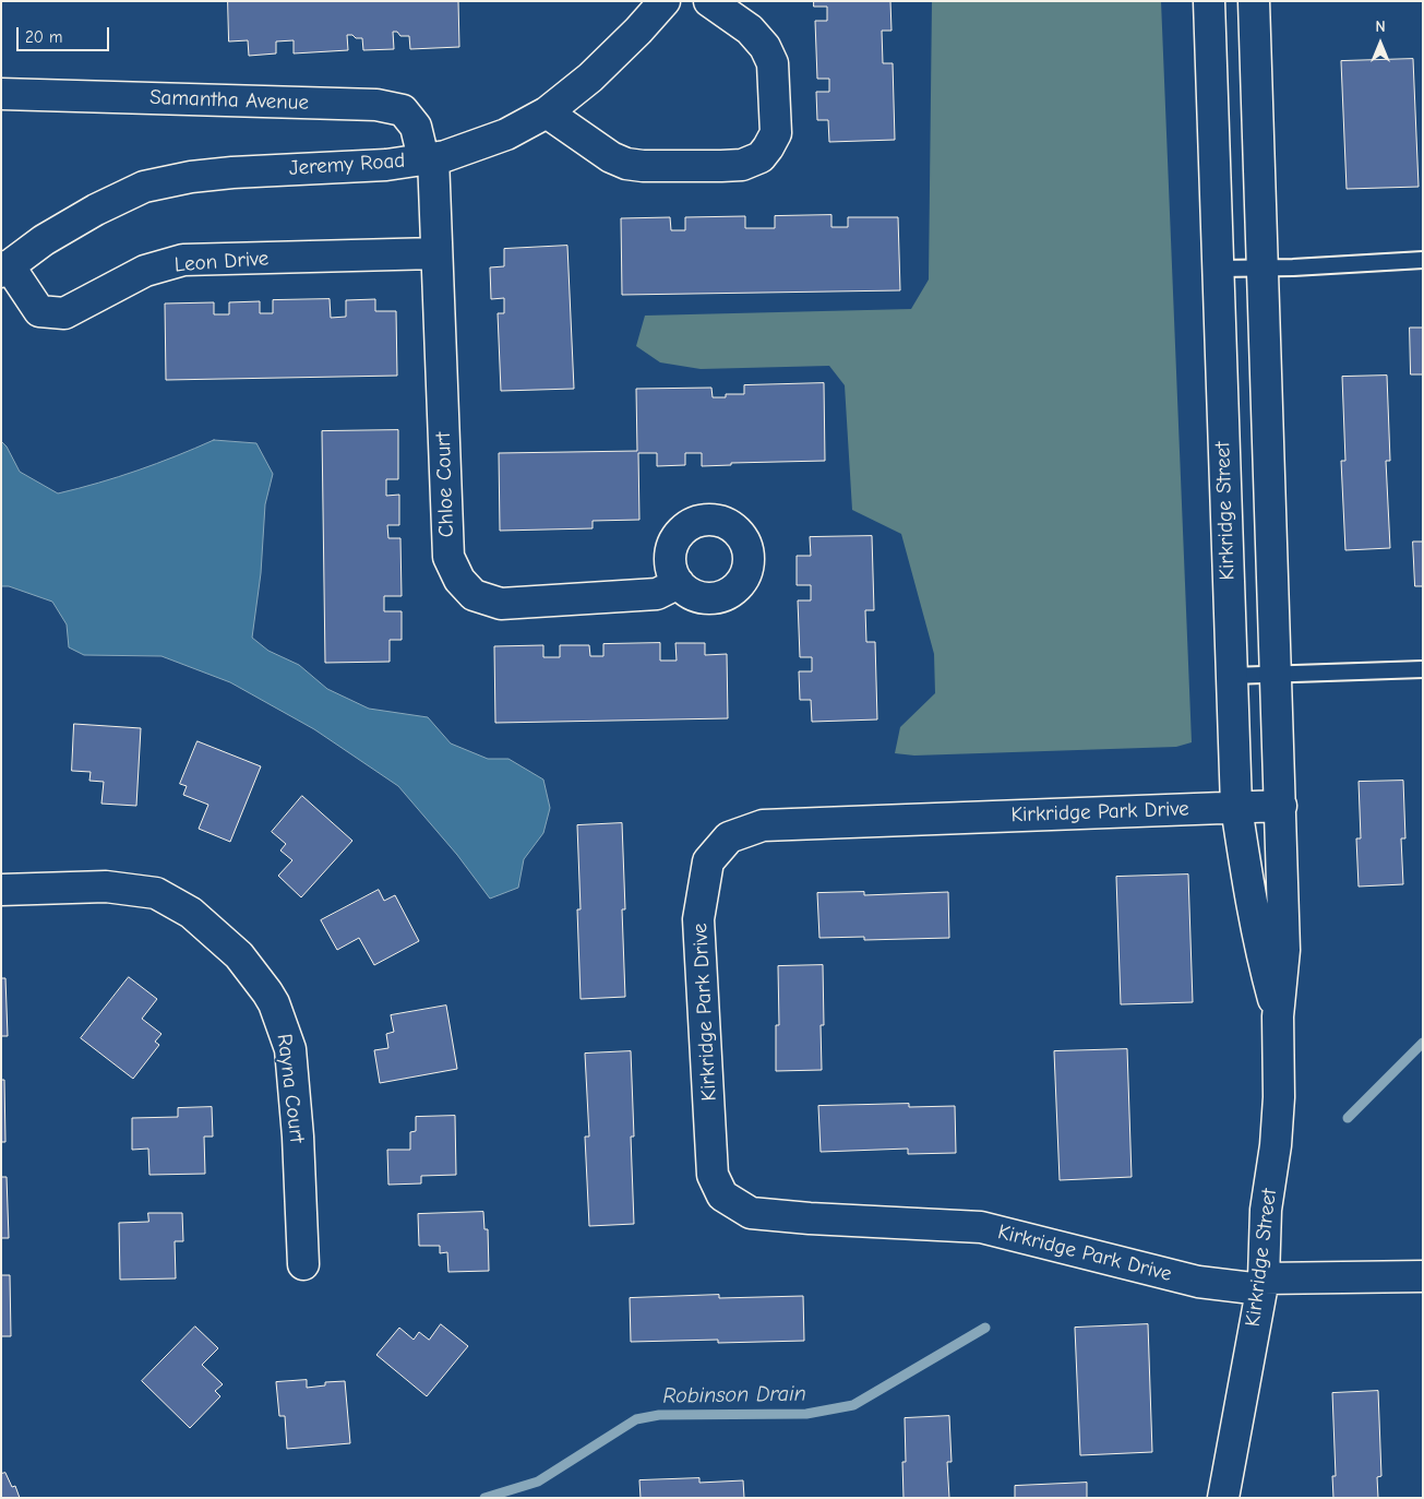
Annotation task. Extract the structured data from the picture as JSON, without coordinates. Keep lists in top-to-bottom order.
{
  "streets": {
    "street": [
      "Samantha Avenue",
      "Jeremy Road",
      "Leon Drive",
      "Chloe Court",
      "Kirkridge Street",
      "Kirkridge Park Drive",
      "Rayna Court"
    ]
  },
  "crossings": [
    ["Samantha Avenue", "Jeremy Road"],
    ["Samantha Avenue", "Chloe Court"],
    ["Jeremy Road", "Leon Drive"],
    ["Jeremy Road", "Chloe Court"],
    ["Leon Drive", "Chloe Court"],
    ["Kirkridge Street", "Kirkridge Park Drive"]
  ],
  "water": ["Robinson Drain"],
  "scale_bar": "20 m",
  "north": "top"
}
